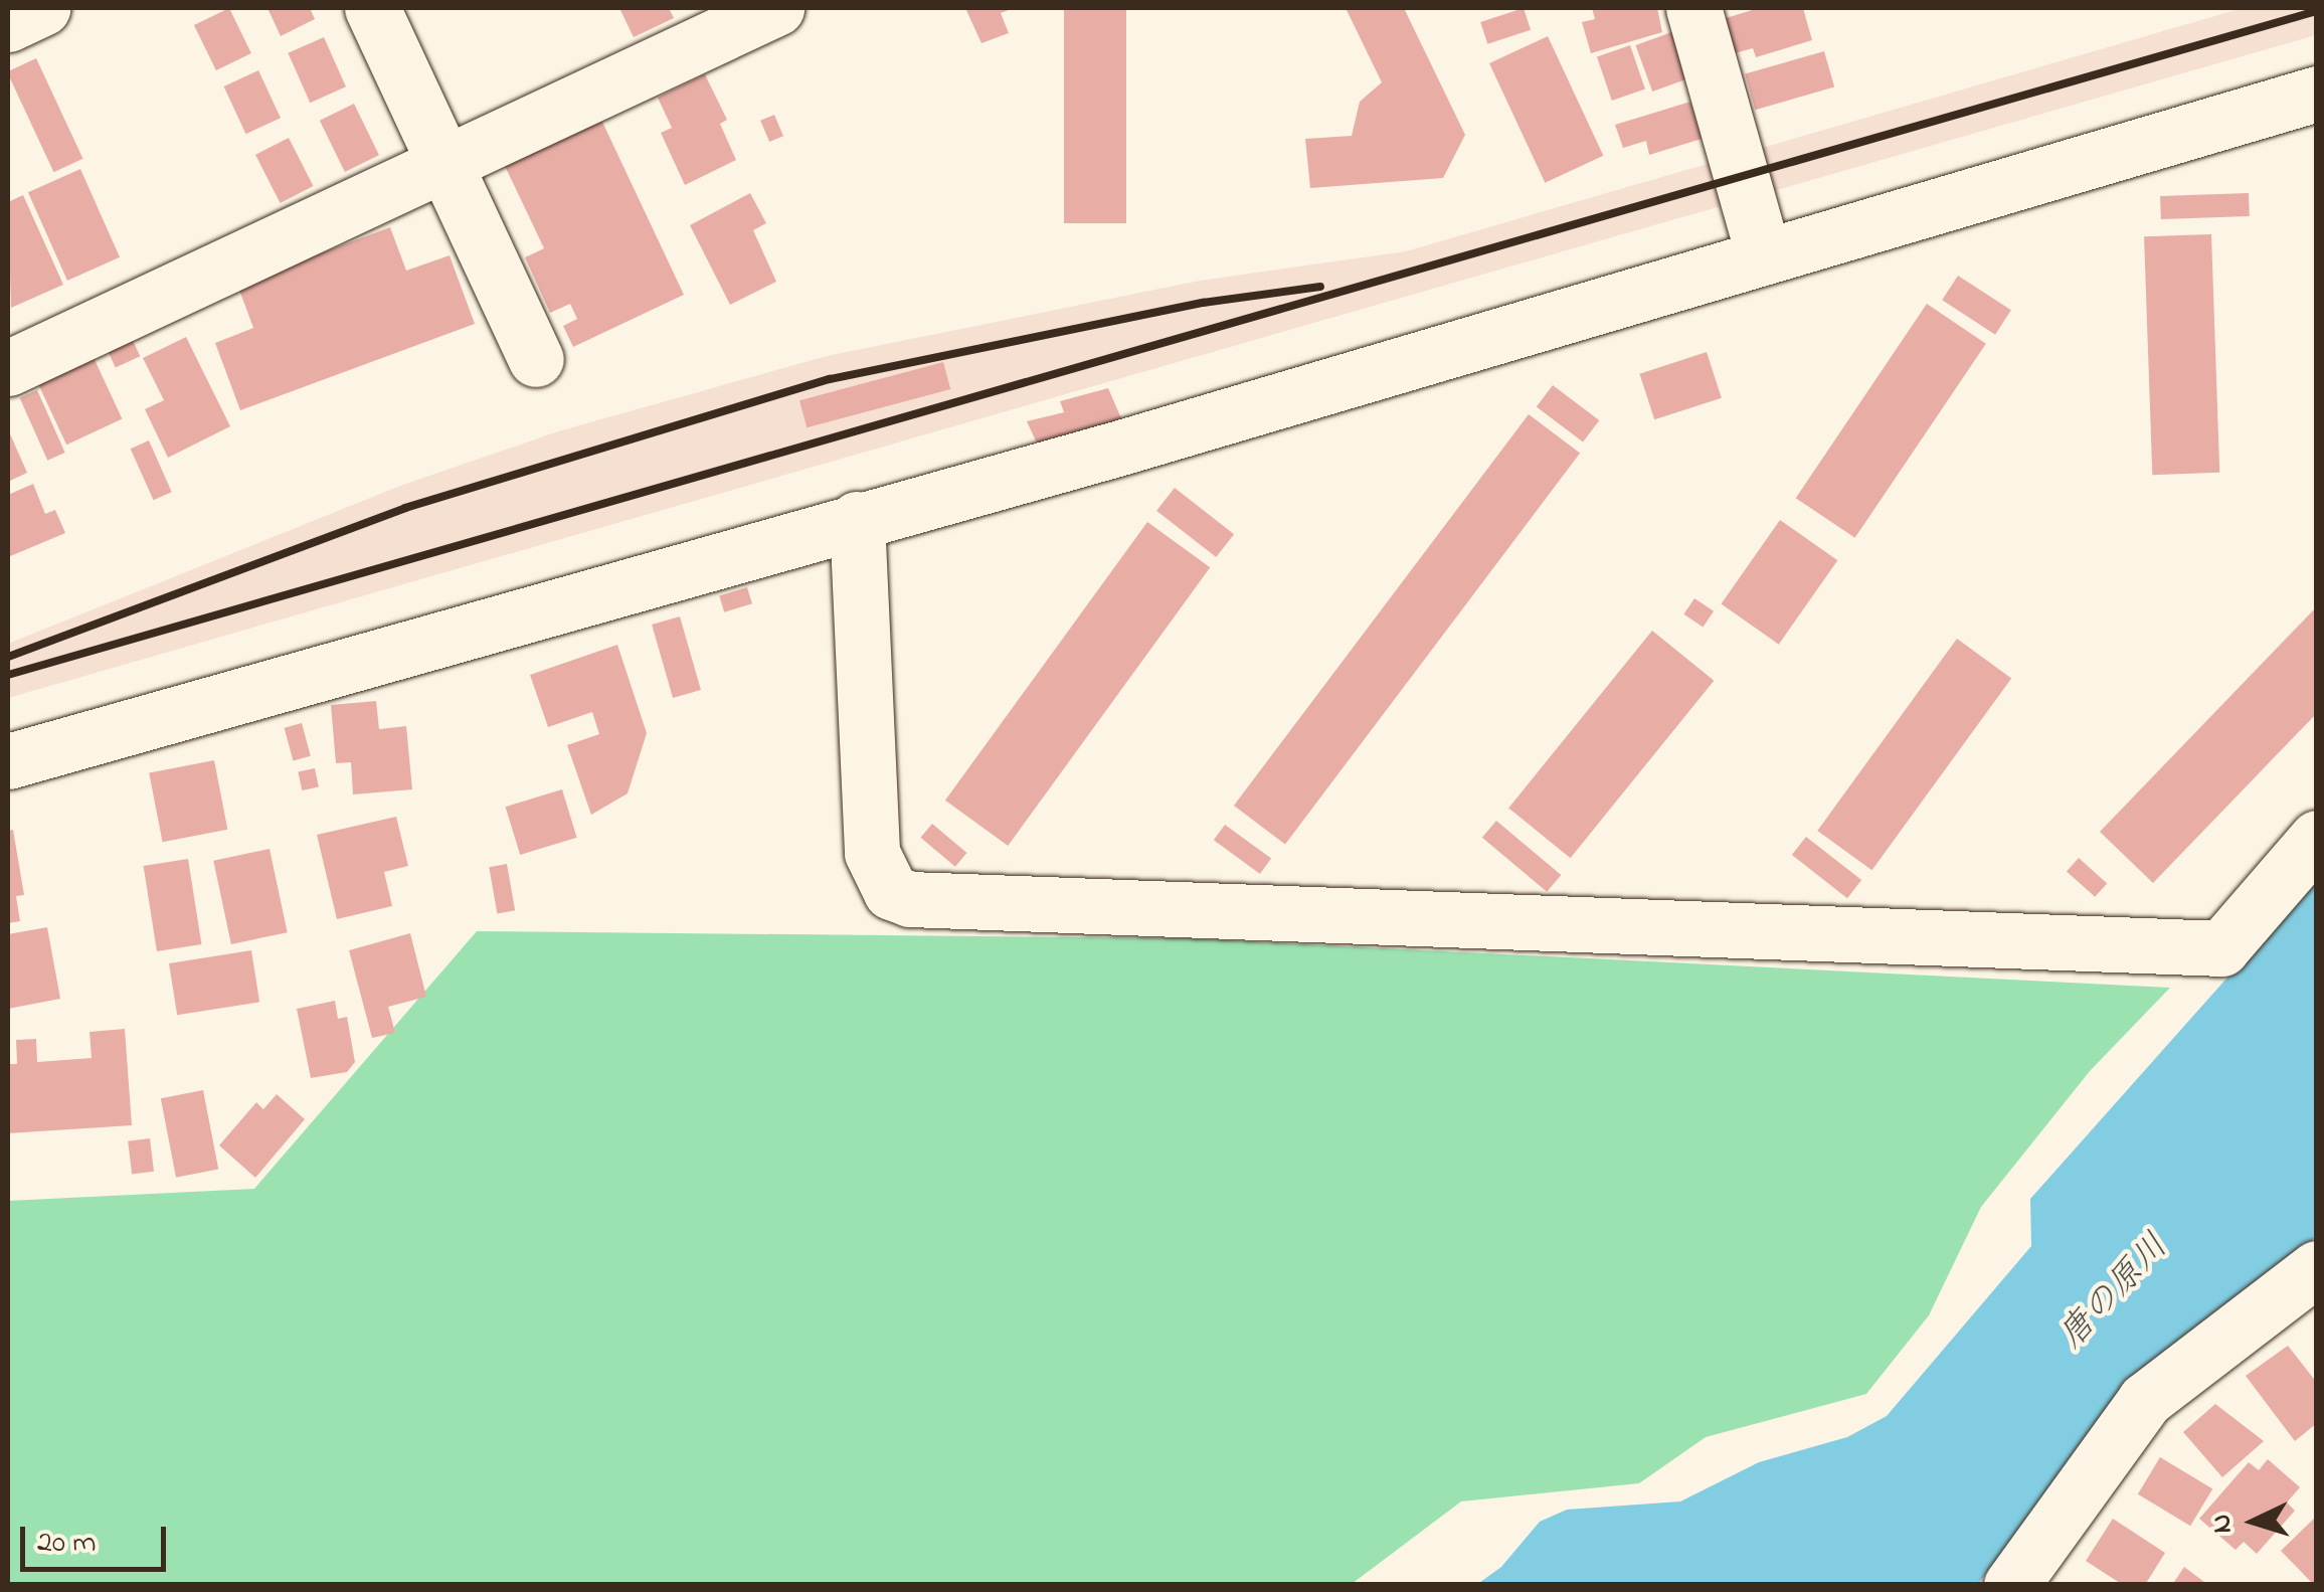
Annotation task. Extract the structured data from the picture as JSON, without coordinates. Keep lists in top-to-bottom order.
{
  "water": ["唐の原川"],
  "scale_bar": "20 m",
  "north": "left"
}
